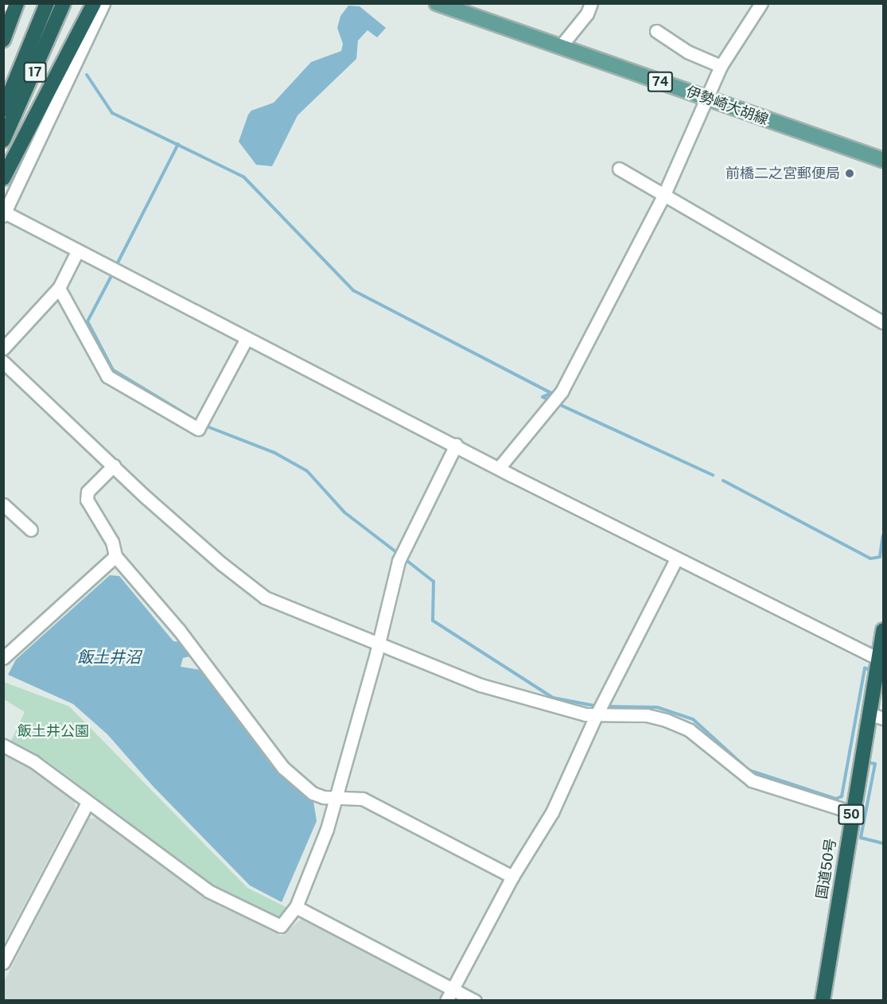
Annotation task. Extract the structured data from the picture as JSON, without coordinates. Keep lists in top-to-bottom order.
{
  "streets": {
    "highway": ["17", "50", "国道50号"],
    "main road": ["74", "伊勢崎大胡線"]
  },
  "water": ["飯土井沼"],
  "parks": ["飯土井公園"],
  "places": ["前橋二之宮郵便局"]
}
